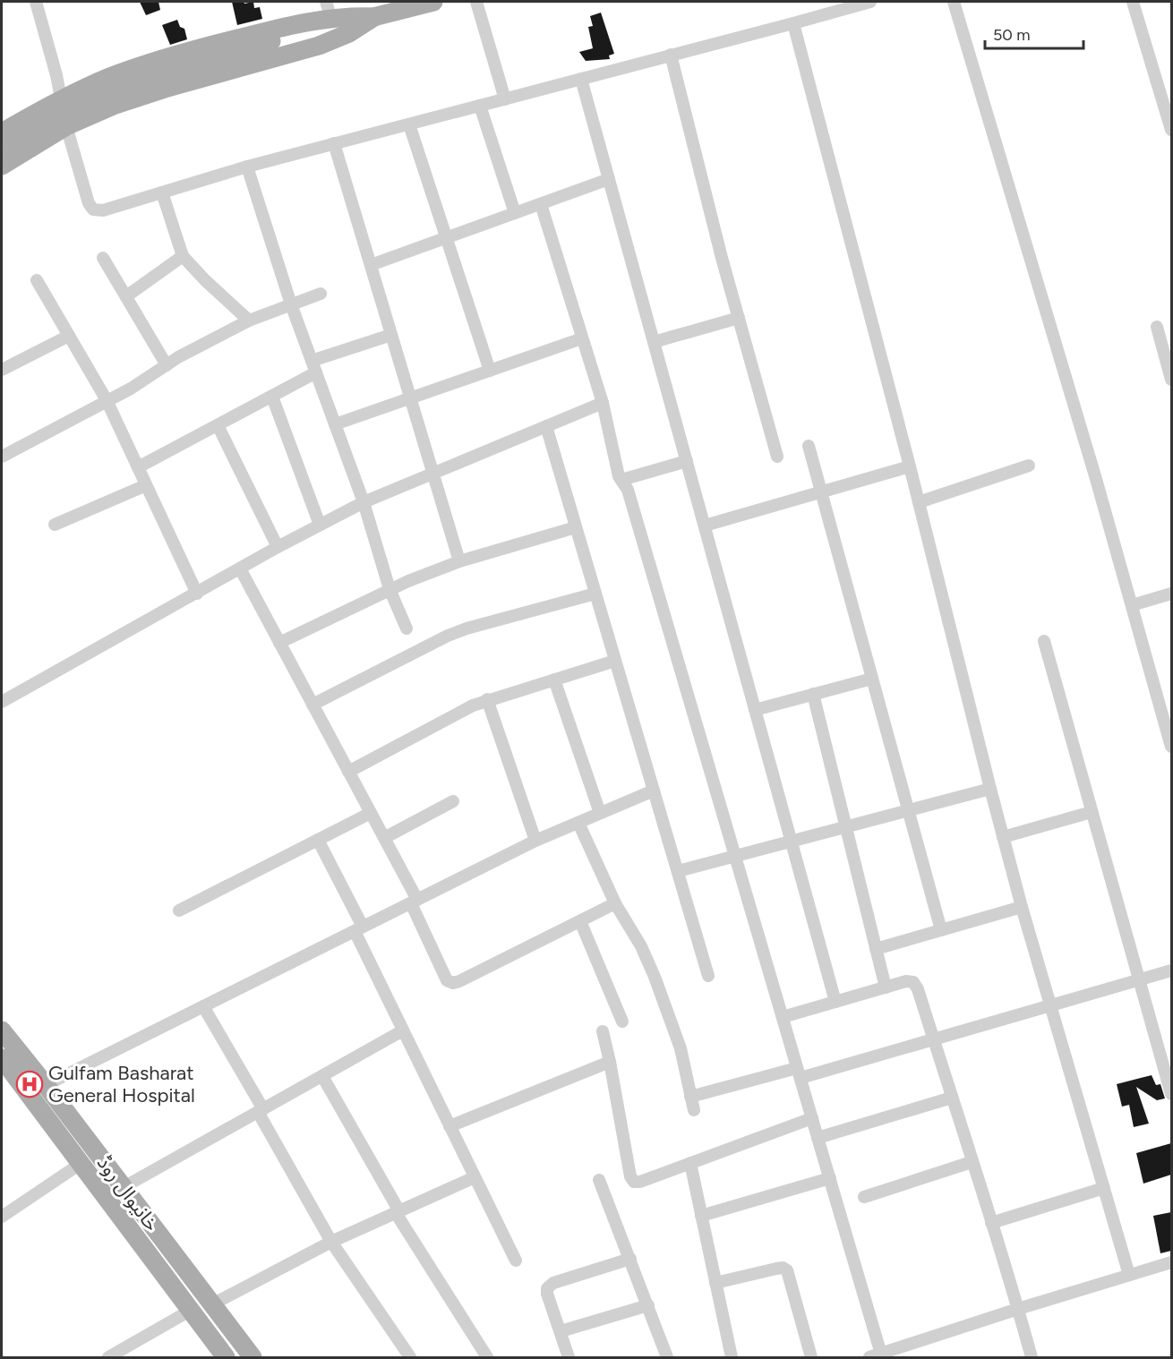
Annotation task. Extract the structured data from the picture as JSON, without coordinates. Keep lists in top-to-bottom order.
{
  "streets": {
    "main road": ["خانیوال روڈ"]
  },
  "places": {
    "hospital": ["Gulfam Basharat General Hospital"]
  },
  "scale_bar": "50 m"
}
